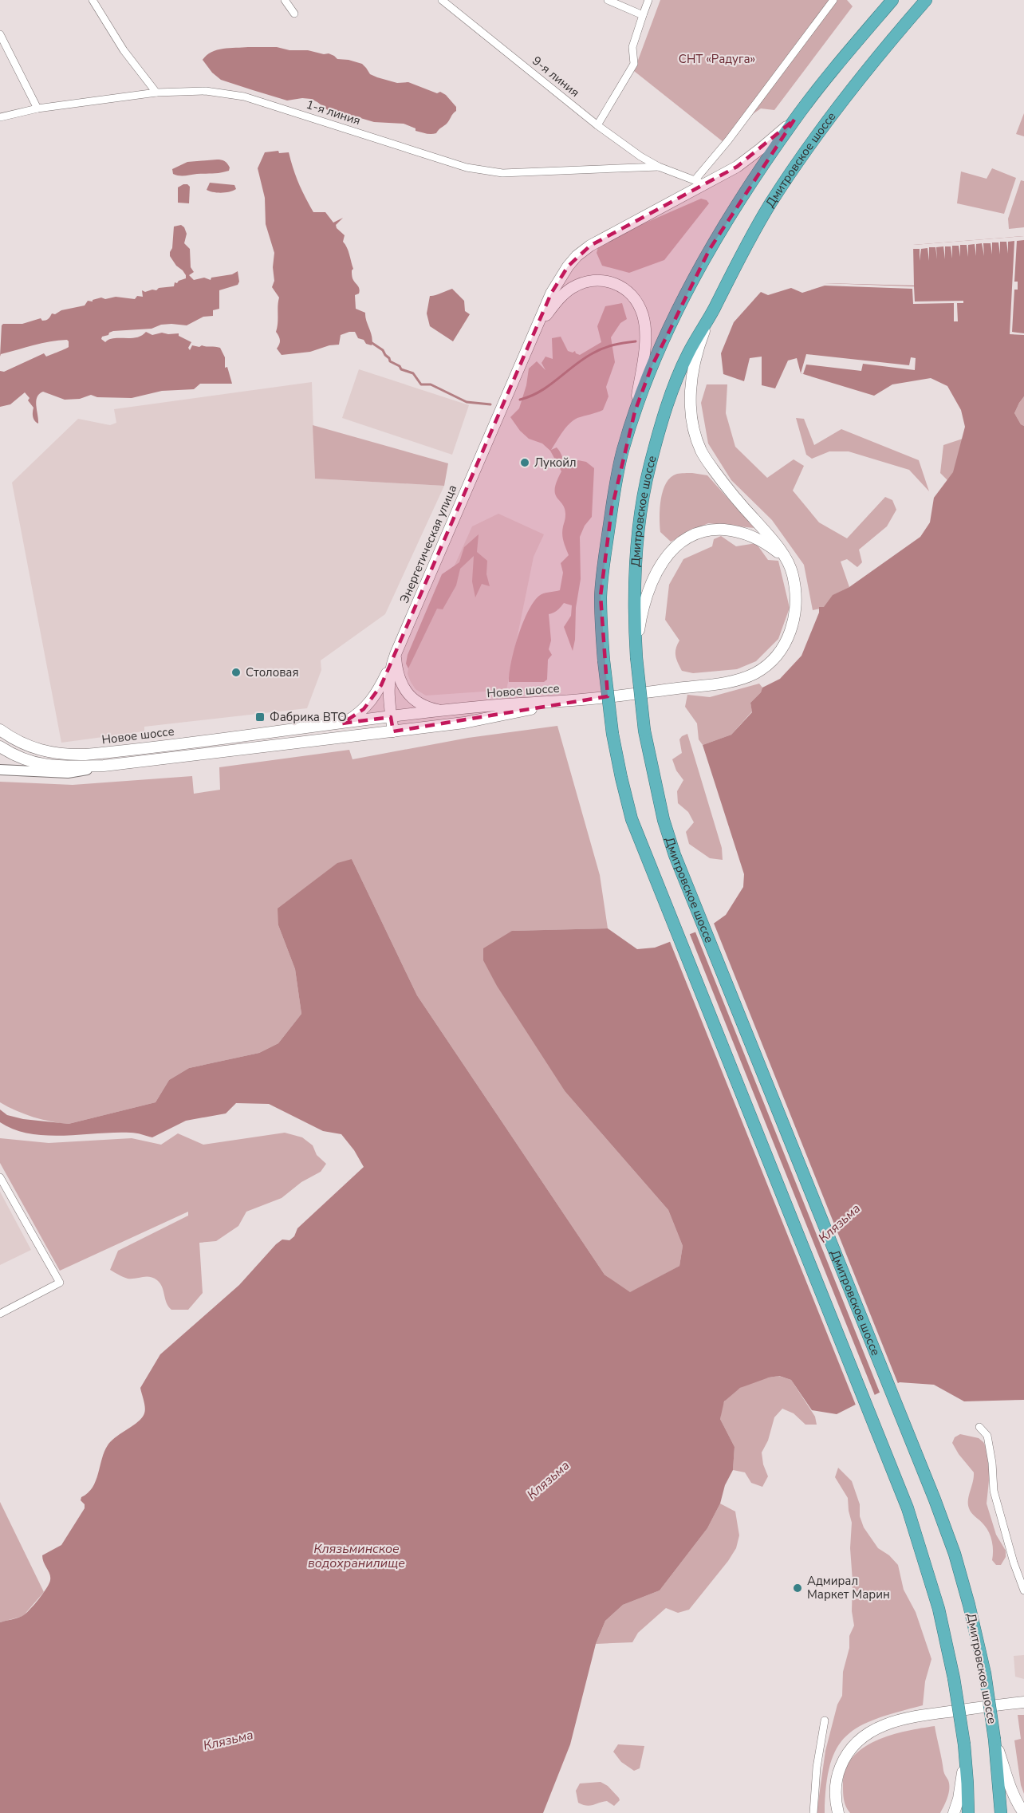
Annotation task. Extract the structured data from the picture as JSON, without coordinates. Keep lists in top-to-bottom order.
{
  "streets": {
    "highway": ["Дмитровское шоссе"],
    "main road": ["Энергетическая улица", "Новое шоссе"],
    "street": ["9-я линия", "1-я линия"]
  },
  "crossings": [
    ["9-я линия", "1-я линия"],
    ["Энергетическая улица", "Новое шоссе"]
  ],
  "water": ["Клязьма", "Клязьминское водохранилище"],
  "parks": ["СНТ «Радуга»"],
  "places": {
    "other": ["Лукойл", "Столовая", "Адмирал Маркет Марин"],
    "transit": ["Фабрика ВТО"]
  }
}
